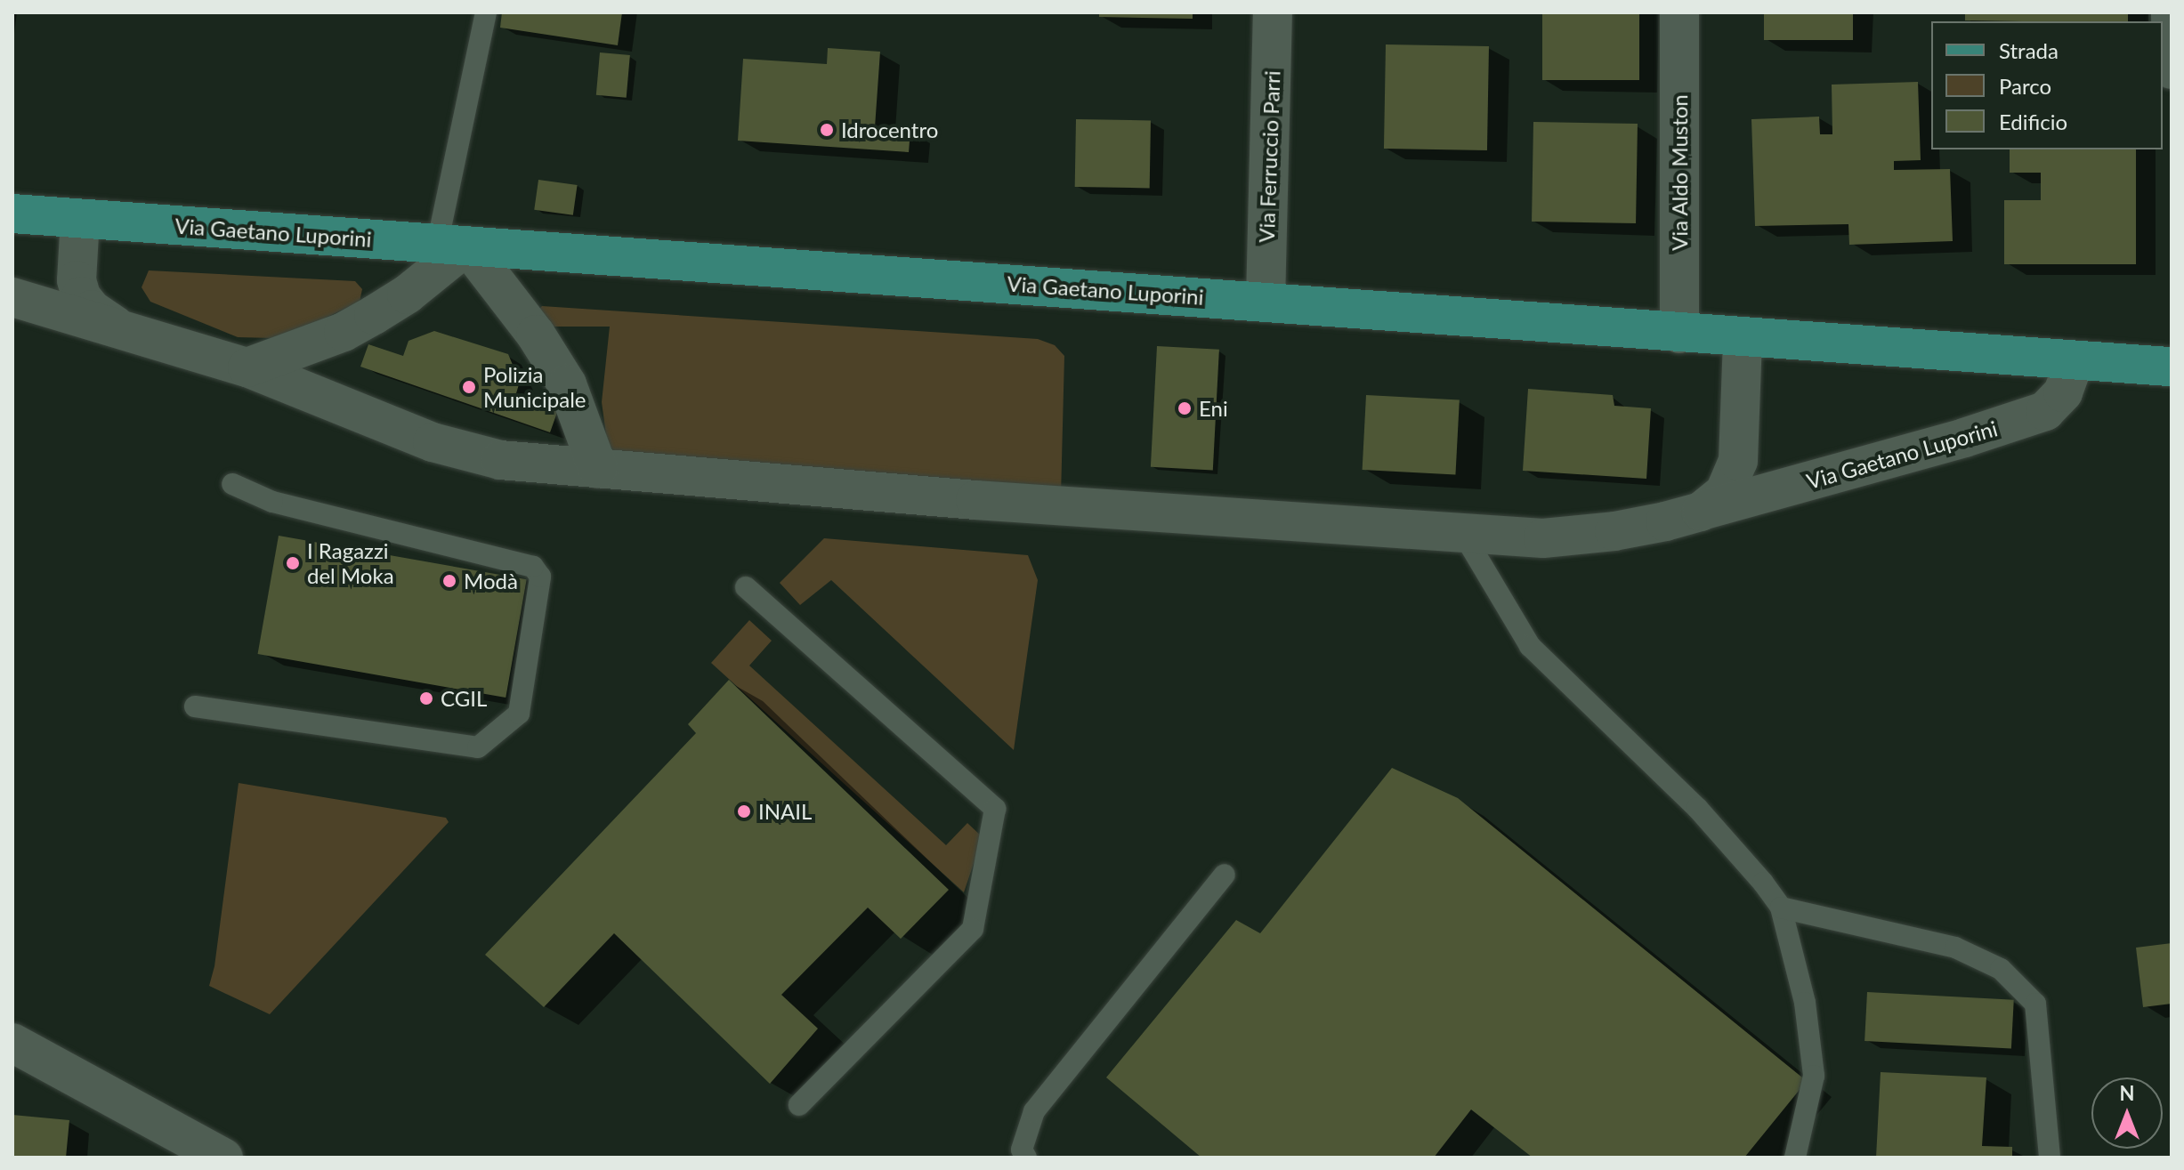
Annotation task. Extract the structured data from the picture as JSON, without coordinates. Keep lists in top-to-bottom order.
{
  "streets": {
    "main road": ["Via Gaetano Luporini"],
    "street": ["Via Ferruccio Parri", "Via Aldo Muston"]
  },
  "crossings": [
    ["Via Ferruccio Parri", "Via Gaetano Luporini"],
    ["Via Aldo Muston", "Via Gaetano Luporini"]
  ],
  "places": [
    "Idrocentro",
    "Polizia Municipale",
    "Eni",
    "I Ragazzi del Moka",
    "Modà",
    "CGIL",
    "INAIL"
  ],
  "legend": ["Strada", "Parco", "Edificio"],
  "north": "top"
}
